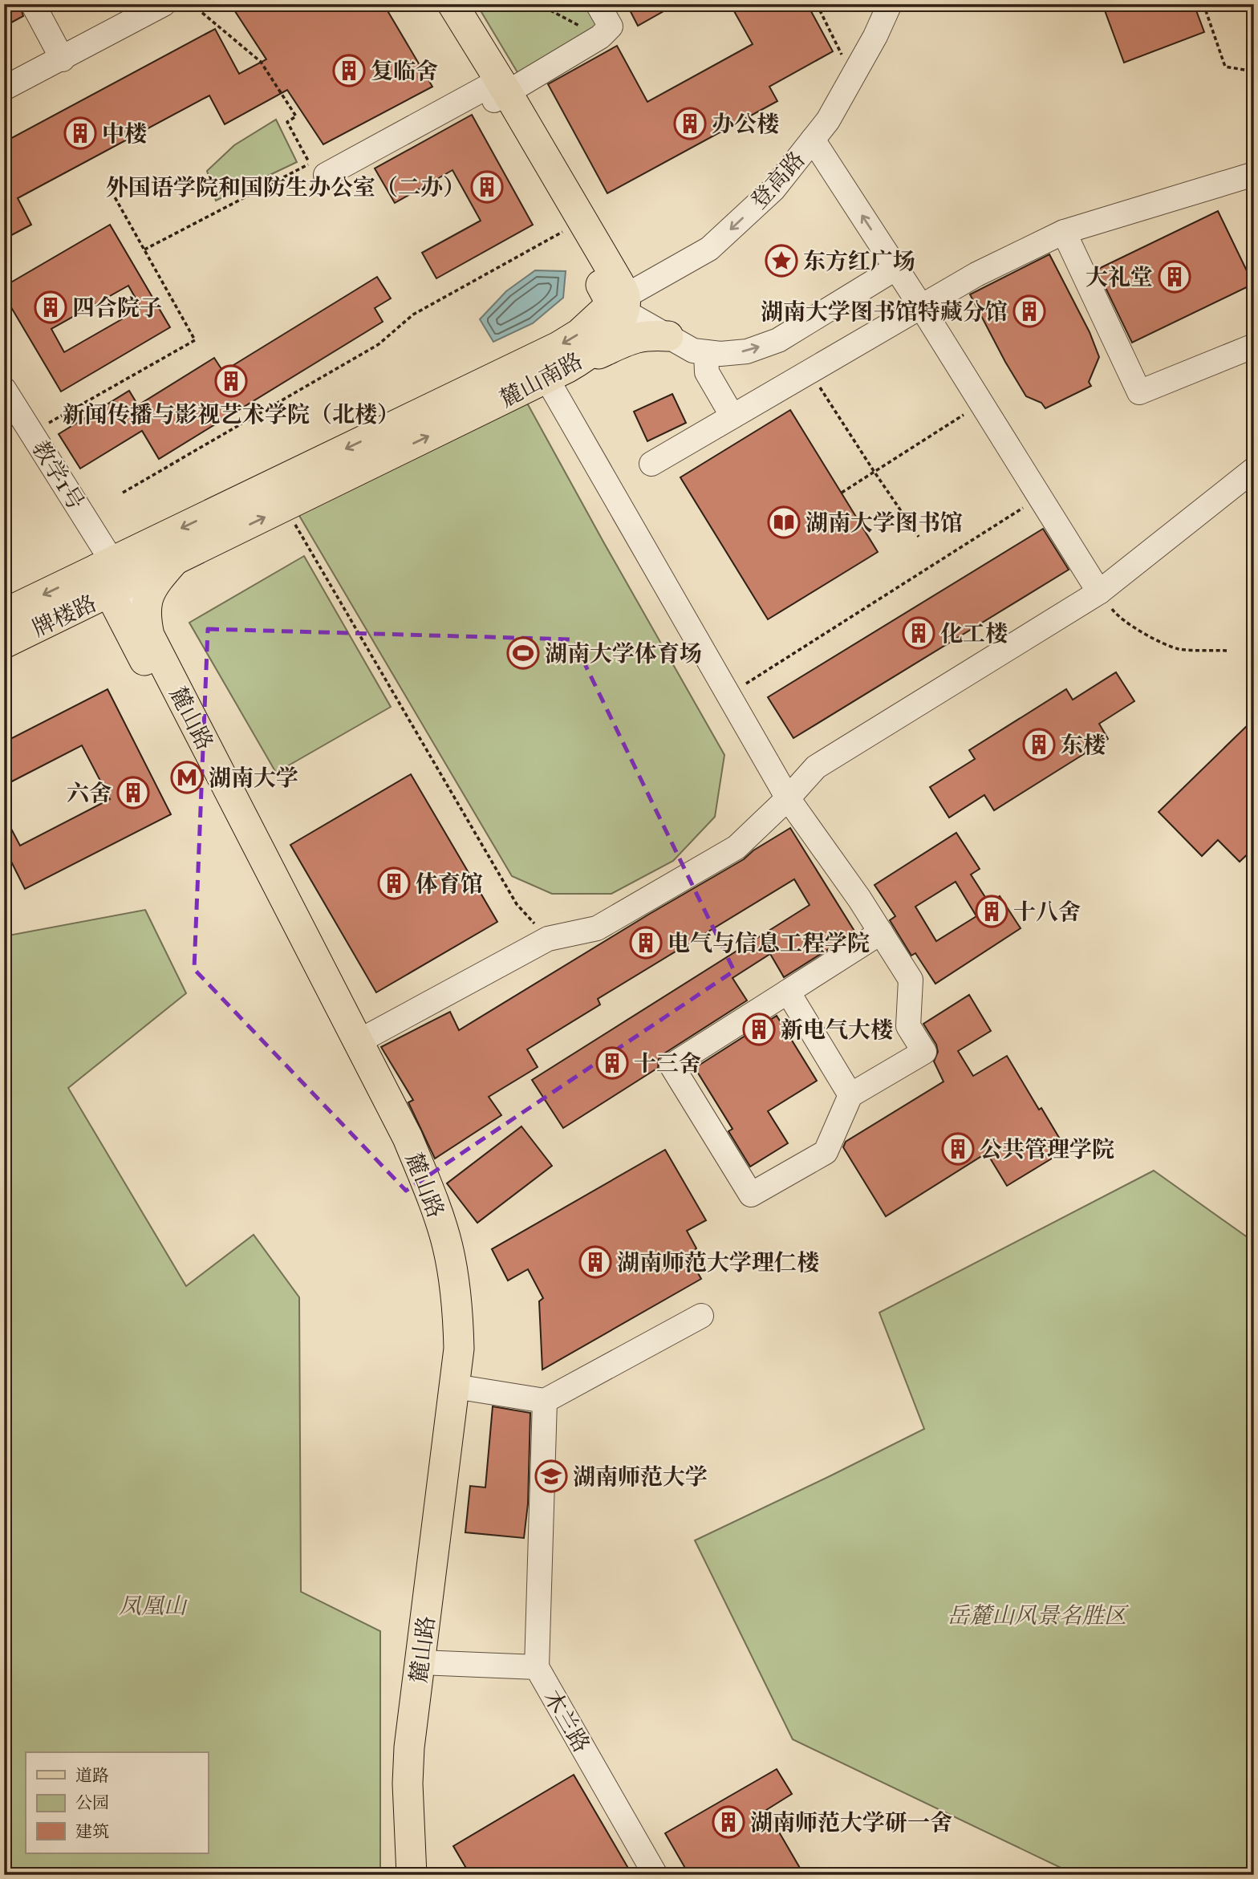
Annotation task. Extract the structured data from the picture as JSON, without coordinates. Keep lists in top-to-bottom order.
{
  "streets": {
    "main road": ["麓山南路", "牌楼路", "麓山路"],
    "street": ["登高路", "教学1号", "木兰路"]
  },
  "crossings": [
    ["登高路", "麓山南路"],
    ["麓山南路", "教学1号"],
    ["麓山南路", "牌楼路"],
    ["麓山南路", "麓山路"],
    ["教学1号", "牌楼路"],
    ["教学1号", "麓山路"],
    ["牌楼路", "麓山路"],
    ["麓山路", "木兰路"]
  ],
  "parks": ["凤凰山", "岳麓山风景名胜区"],
  "places": {
    "building": [
      "复临舍",
      "办公楼",
      "中楼",
      "外国语学院和国防生办公室（二办）",
      "大礼堂",
      "四合院子",
      "湖南大学图书馆特藏分馆",
      "新闻传播与影视艺术学院（北楼）",
      "化工楼",
      "东楼",
      "六舍",
      "体育馆",
      "十八舍",
      "电气与信息工程学院",
      "新电气大楼",
      "十三舍",
      "公共管理学院",
      "湖南师范大学理仁楼",
      "湖南师范大学研一舍"
    ],
    "place": ["东方红广场"],
    "library": ["湖南大学图书馆"],
    "sports": ["湖南大学体育场"],
    "metro station": ["湖南大学"],
    "school or university": ["湖南师范大学"]
  },
  "legend": ["道路", "公园", "建筑"]
}
